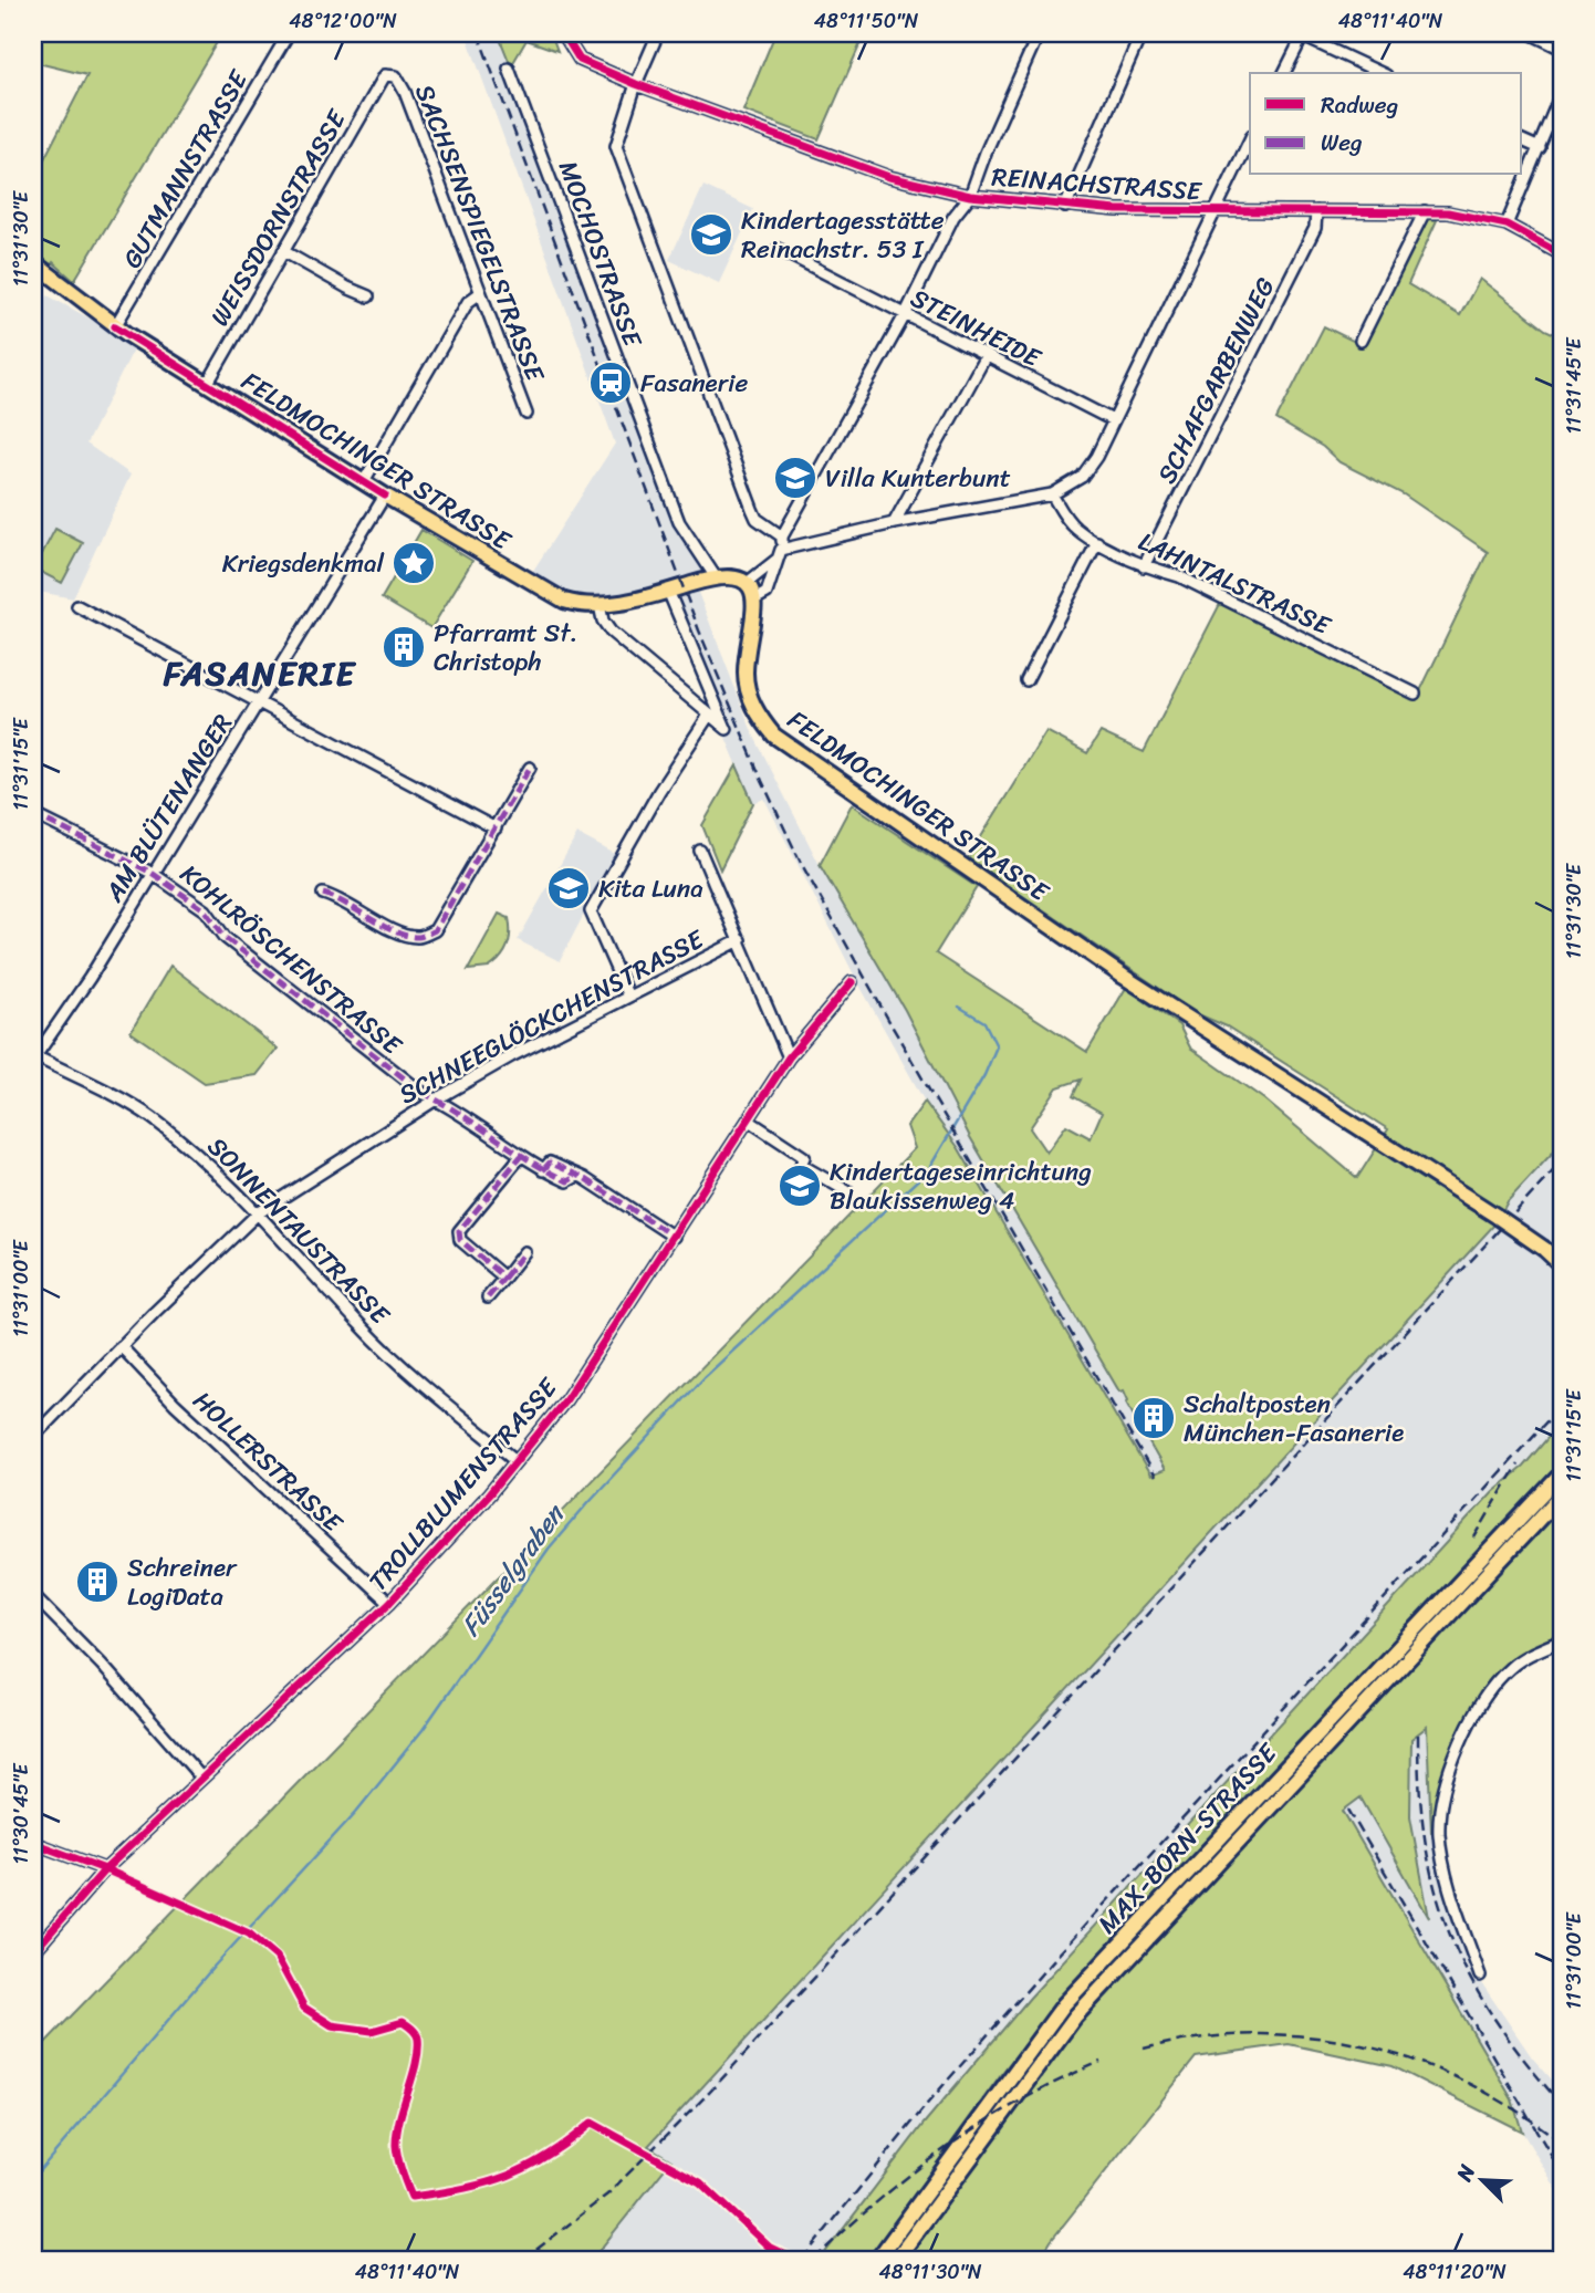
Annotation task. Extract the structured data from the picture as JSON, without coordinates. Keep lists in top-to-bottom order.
{
  "streets": {
    "main road": ["FELDMOCHINGER STRASSE", "MAX-BORN-STRASSE"],
    "street": [
      "GUTMANNSTRASSE",
      "REINACHSTRASSE",
      "WEISSDORNSTRASSE",
      "SACHSENSPIEGELSTRASSE",
      "MOCHOSTRASSE",
      "STEINHEIDE",
      "SCHAFGARBENWEG",
      "LAHNTALSTRASSE",
      "AM BLÜTENANGER",
      "KOHLRÖSCHENSTRASSE",
      "SCHNEEGLÖCKCHENSTRASSE",
      "SONNENTAUSTRASSE",
      "HOLLERSTRASSE",
      "TROLLBLUMENSTRASSE"
    ]
  },
  "crossings": [
    ["GUTMANNSTRASSE", "FELDMOCHINGER STRASSE"],
    ["REINACHSTRASSE", "SCHAFGARBENWEG"],
    ["WEISSDORNSTRASSE", "SACHSENSPIEGELSTRASSE"],
    ["WEISSDORNSTRASSE", "FELDMOCHINGER STRASSE"],
    ["MOCHOSTRASSE", "FELDMOCHINGER STRASSE"],
    ["SCHAFGARBENWEG", "LAHNTALSTRASSE"],
    ["FELDMOCHINGER STRASSE", "AM BLÜTENANGER"],
    ["AM BLÜTENANGER", "KOHLRÖSCHENSTRASSE"],
    ["AM BLÜTENANGER", "SONNENTAUSTRASSE"],
    ["KOHLRÖSCHENSTRASSE", "SCHNEEGLÖCKCHENSTRASSE"],
    ["KOHLRÖSCHENSTRASSE", "TROLLBLUMENSTRASSE"],
    ["SCHNEEGLÖCKCHENSTRASSE", "SONNENTAUSTRASSE"],
    ["SCHNEEGLÖCKCHENSTRASSE", "HOLLERSTRASSE"],
    ["SONNENTAUSTRASSE", "TROLLBLUMENSTRASSE"],
    ["HOLLERSTRASSE", "TROLLBLUMENSTRASSE"]
  ],
  "districts": ["FASANERIE"],
  "water": ["Füsselgraben"],
  "places": {
    "school or university": [
      "Kindertagesstätte Reinachstr. 53 I",
      "Villa Kunterbunt",
      "Kita Luna",
      "Kindertageseinrichtung Blaukissenweg 4"
    ],
    "station": ["Fasanerie"],
    "place": ["Kriegsdenkmal"],
    "building": ["Pfarramt St. Christoph", "Schaltposten München-Fasanerie", "Schreiner LogiData"]
  },
  "legend": ["Radweg", "Weg"],
  "north": "top left",
  "coordinates": [
    "48°12'00\"N",
    "48°11'50\"N",
    "48°11'40\"N",
    "11°31'30\"E",
    "11°31'45\"E",
    "11°31'15\"E",
    "11°31'00\"E",
    "11°30'45\"E",
    "48°11'30\"N",
    "48°11'20\"N"
  ]
}
